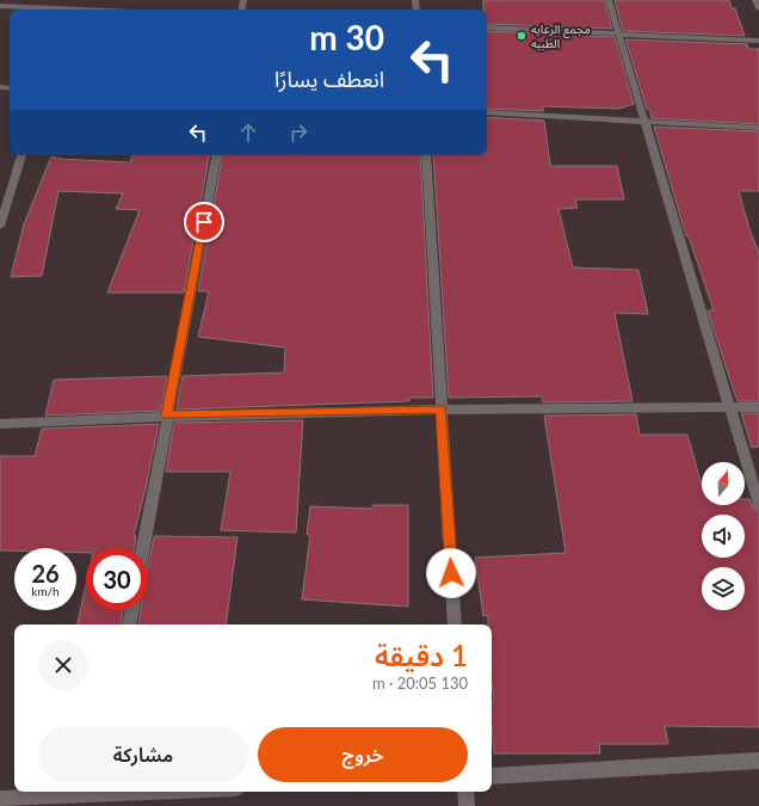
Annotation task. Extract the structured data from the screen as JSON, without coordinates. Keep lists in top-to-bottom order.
{
  "places": ["مجمع الرعايه الطبيه"],
  "north": "top",
  "page": {
    "turn": ["30 m", "انعطف يسارًا"],
    "speed": "26 km/h",
    "limit": "30",
    "heading": ["1 دقيقة", "130 m · 20:05"],
    "buttons": ["خروج", "مشاركة"]
  }
}
